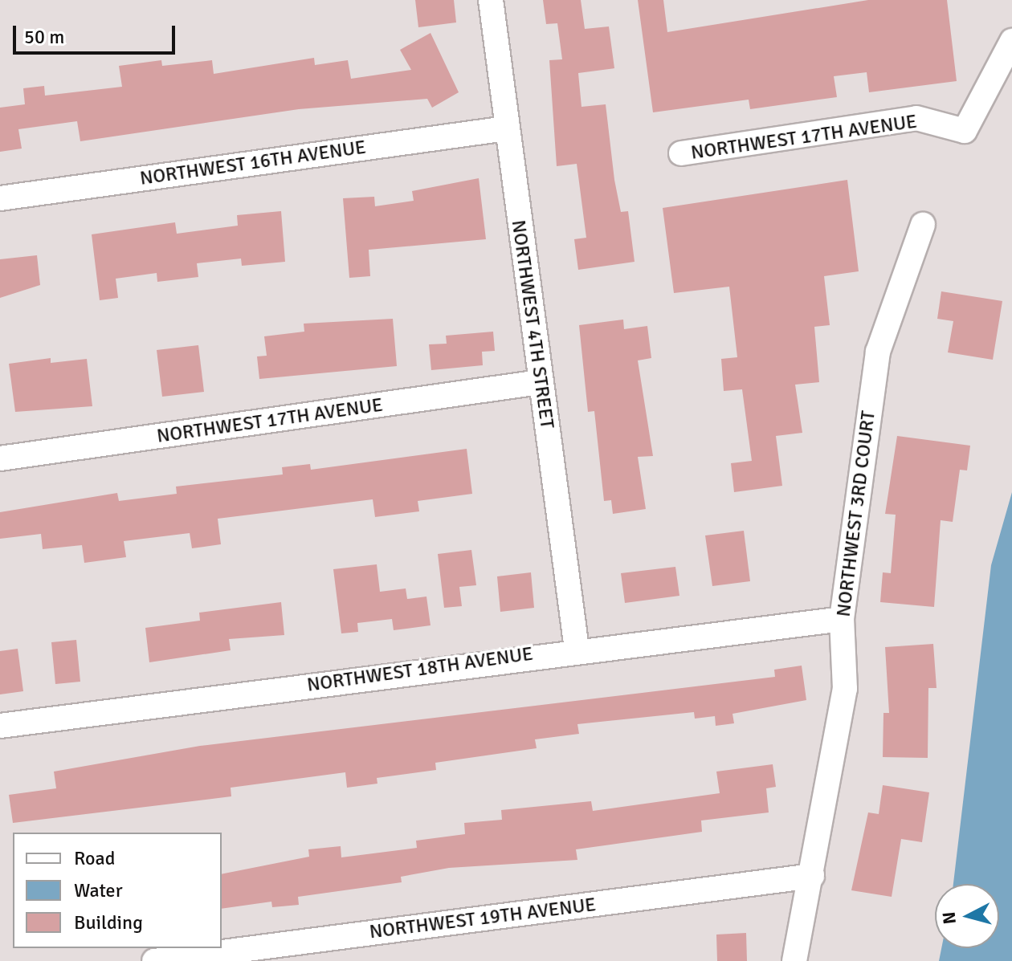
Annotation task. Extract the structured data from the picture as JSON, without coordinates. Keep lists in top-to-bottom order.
{
  "streets": {
    "street": [
      "NORTHWEST 17TH AVENUE",
      "NORTHWEST 16TH AVENUE",
      "NORTHWEST 4TH STREET",
      "NORTHWEST 3RD COURT",
      "NORTHWEST 18TH AVENUE",
      "NORTHWEST 19TH AVENUE"
    ]
  },
  "crossings": [
    ["NORTHWEST 17TH AVENUE", "NORTHWEST 4TH STREET"],
    ["NORTHWEST 16TH AVENUE", "NORTHWEST 4TH STREET"],
    ["NORTHWEST 4TH STREET", "NORTHWEST 18TH AVENUE"],
    ["NORTHWEST 3RD COURT", "NORTHWEST 18TH AVENUE"],
    ["NORTHWEST 3RD COURT", "NORTHWEST 19TH AVENUE"]
  ],
  "legend": ["Road", "Water", "Building"],
  "scale_bar": "50 m",
  "north": "left"
}
